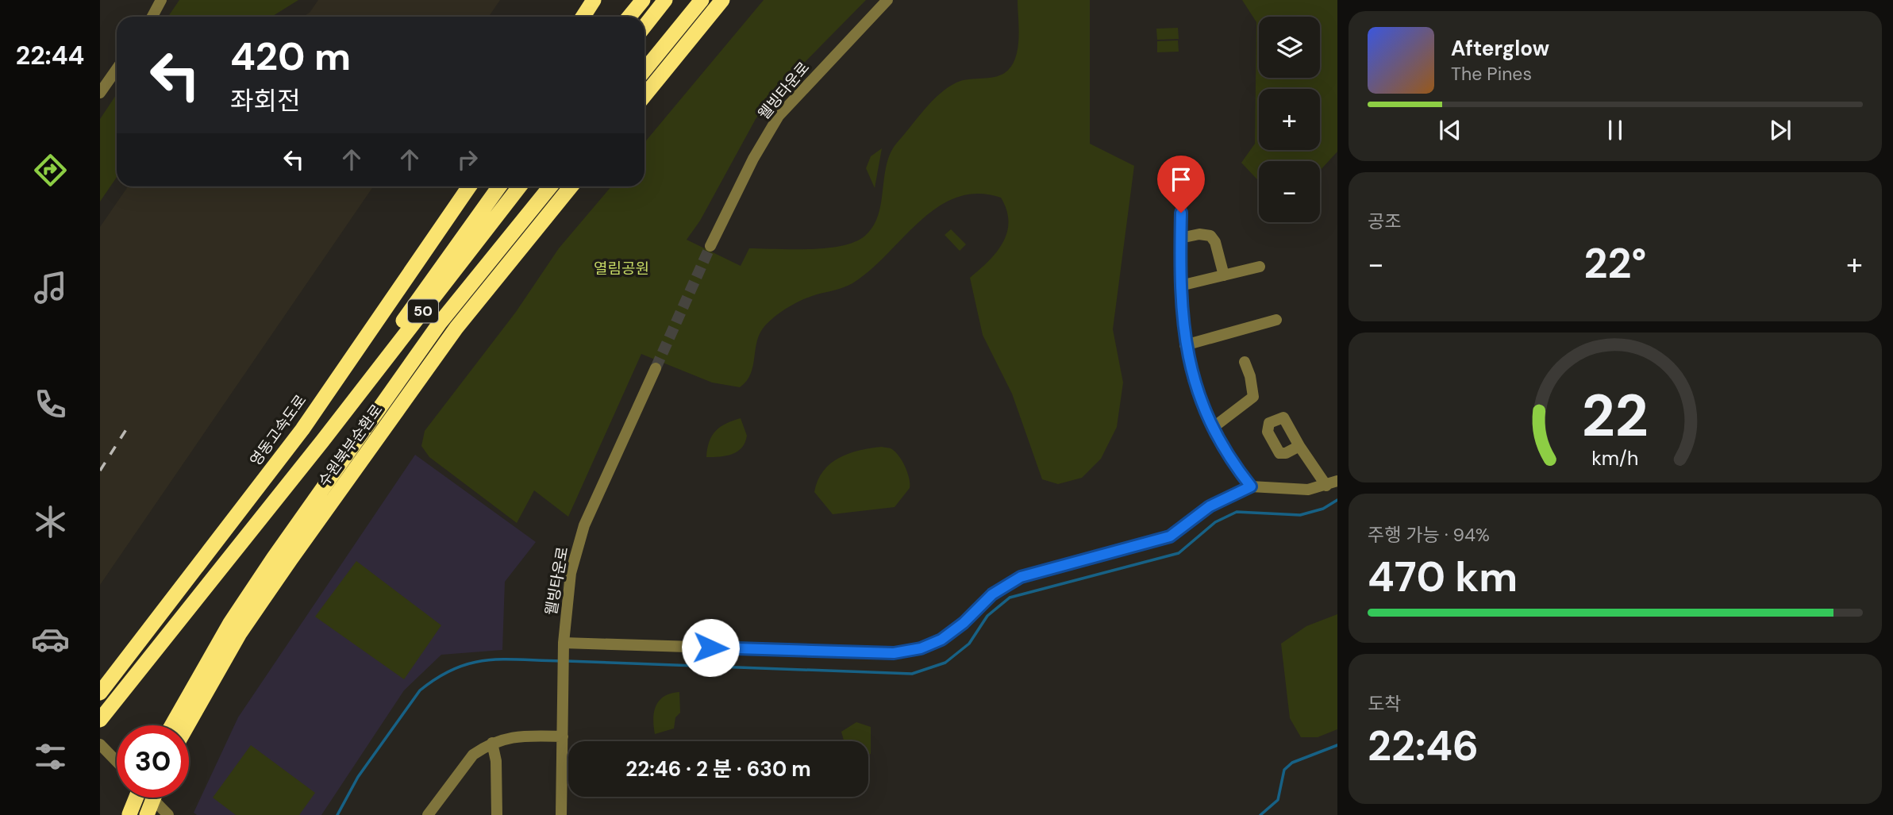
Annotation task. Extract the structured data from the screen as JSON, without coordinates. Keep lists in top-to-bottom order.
{
  "streets": {
    "highway": ["50", "영동고속도로", "수원북부순환로"],
    "street": ["웰빙타운로"]
  },
  "parks": ["열림공원"],
  "page": {
    "tabs": "22:44",
    "map_buttons": ["+", "−"],
    "turn": ["420 m", "좌회전"],
    "song": ["Afterglow", "The Pines"],
    "tile": [
      "공조",
      ["주행 가능 · 94%", "470 km"],
      ["도착", "22:46"]
    ],
    "heat": ["−", "22°", "+"],
    "limit": "30",
    "trip": "22:46 · 2 분 · 630 m",
    "gauge": ["22", "km/h"]
  }
}
